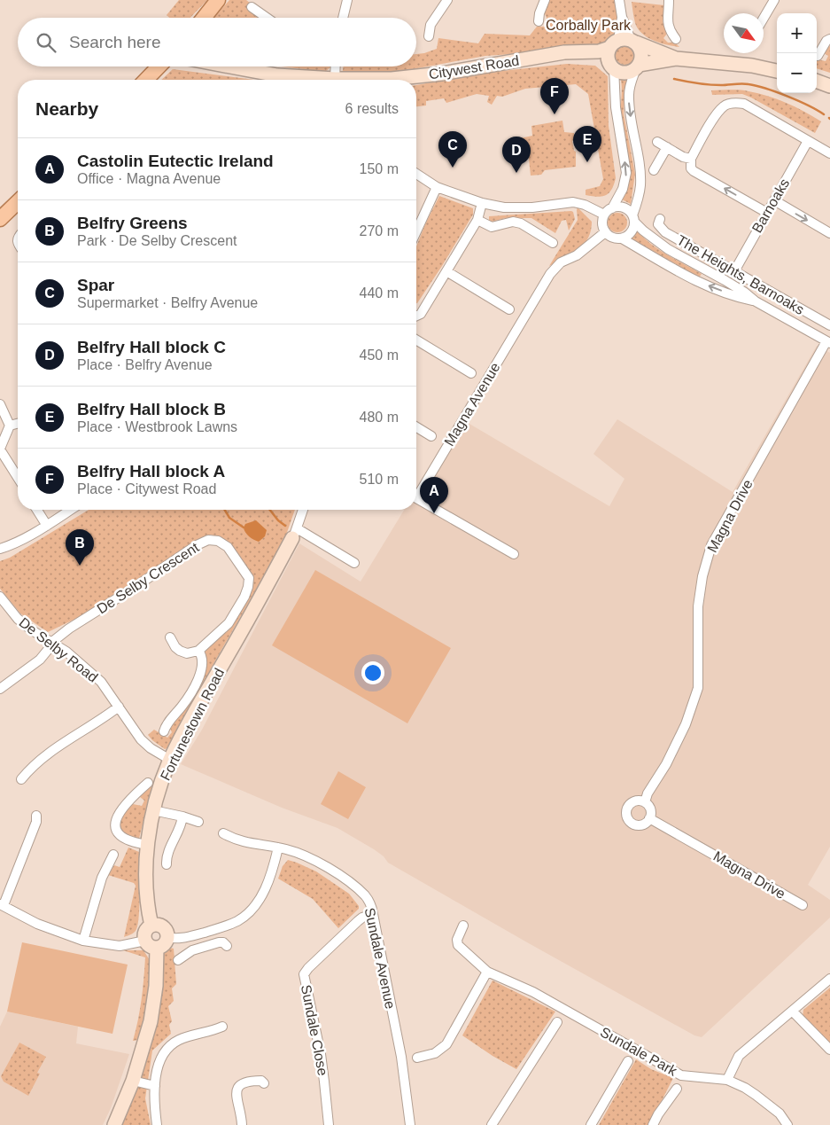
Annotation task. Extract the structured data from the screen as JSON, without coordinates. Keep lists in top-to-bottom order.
{
  "streets": {
    "street": [
      "Citywest Road",
      "Barnoaks",
      "The Heights, Barnoaks",
      "Magna Avenue",
      "Magna Drive",
      "De Selby Crescent",
      "De Selby Road",
      "Fortunestown Road",
      "Sundale Avenue",
      "Sundale Close",
      "Sundale Park"
    ]
  },
  "crossings": [
    ["Barnoaks", "The Heights, Barnoaks"],
    ["Magna Avenue", "Magna Drive"],
    ["De Selby Crescent", "De Selby Road"],
    ["De Selby Road", "Fortunestown Road"],
    ["Sundale Avenue", "Sundale Close"]
  ],
  "parks": ["Corbally Park"],
  "north": "bottom right",
  "page": {
    "map_buttons": ["+", "−"],
    "search": "Search here",
    "pins": [
      "F",
      "E",
      "C",
      "D",
      "A",
      "B"
    ],
    "heading": ["Nearby", "6 results"],
    "list": [
      {
        "mark": "A",
        "name": "Castolin Eutectic Ireland",
        "note": "Office · Magna Avenue",
        "value": "150 m"
      },
      {
        "mark": "B",
        "name": "Belfry Greens",
        "note": "Park · De Selby Crescent",
        "value": "270 m"
      },
      {
        "mark": "C",
        "name": "Spar",
        "note": "Supermarket · Belfry Avenue",
        "value": "440 m"
      },
      {
        "mark": "D",
        "name": "Belfry Hall block C",
        "note": "Place · Belfry Avenue",
        "value": "450 m"
      },
      {
        "mark": "E",
        "name": "Belfry Hall block B",
        "note": "Place · Westbrook Lawns",
        "value": "480 m"
      },
      {
        "mark": "F",
        "name": "Belfry Hall block A",
        "note": "Place · Citywest Road",
        "value": "510 m"
      }
    ]
  }
}
